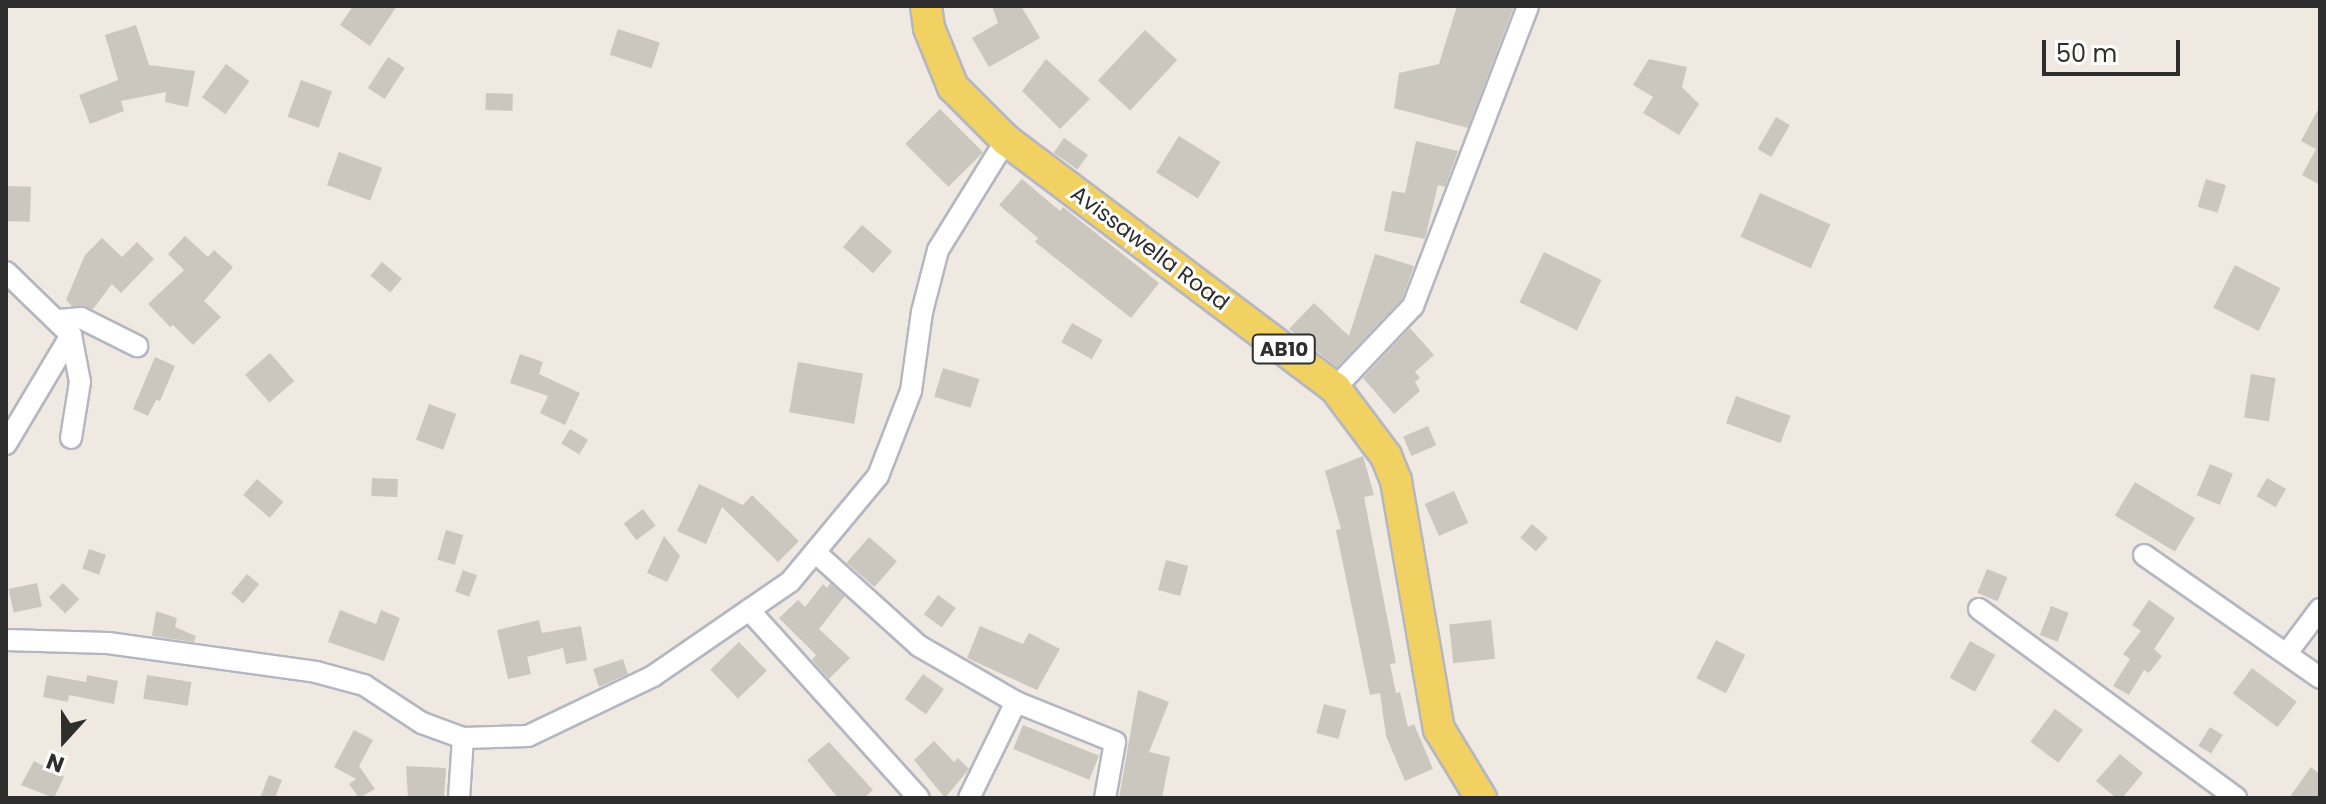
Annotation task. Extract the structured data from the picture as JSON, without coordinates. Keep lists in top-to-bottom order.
{
  "streets": {
    "main road": ["Avissawella Road", "AB10"]
  },
  "scale_bar": "50 m",
  "north": "bottom"
}
